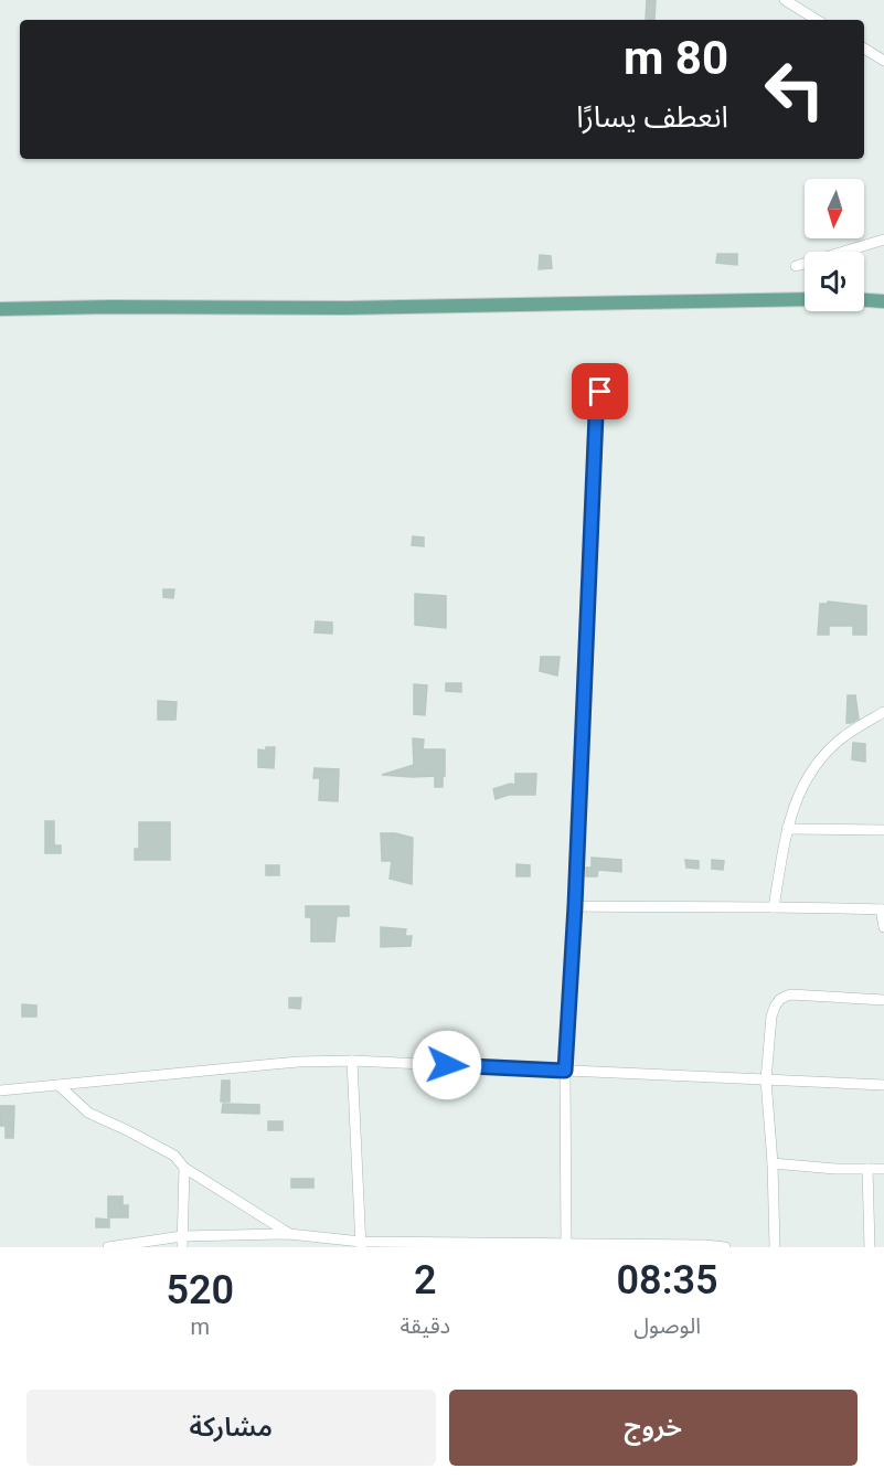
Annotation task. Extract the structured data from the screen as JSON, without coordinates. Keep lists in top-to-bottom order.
{
  "north": "bottom",
  "page": {
    "turn": ["80 m", "انعطف يسارًا"],
    "eta": [
      "08:35",
      "الوصول",
      "2",
      "دقيقة",
      "520",
      "m"
    ],
    "buttons": ["خروج", "مشاركة"]
  }
}
